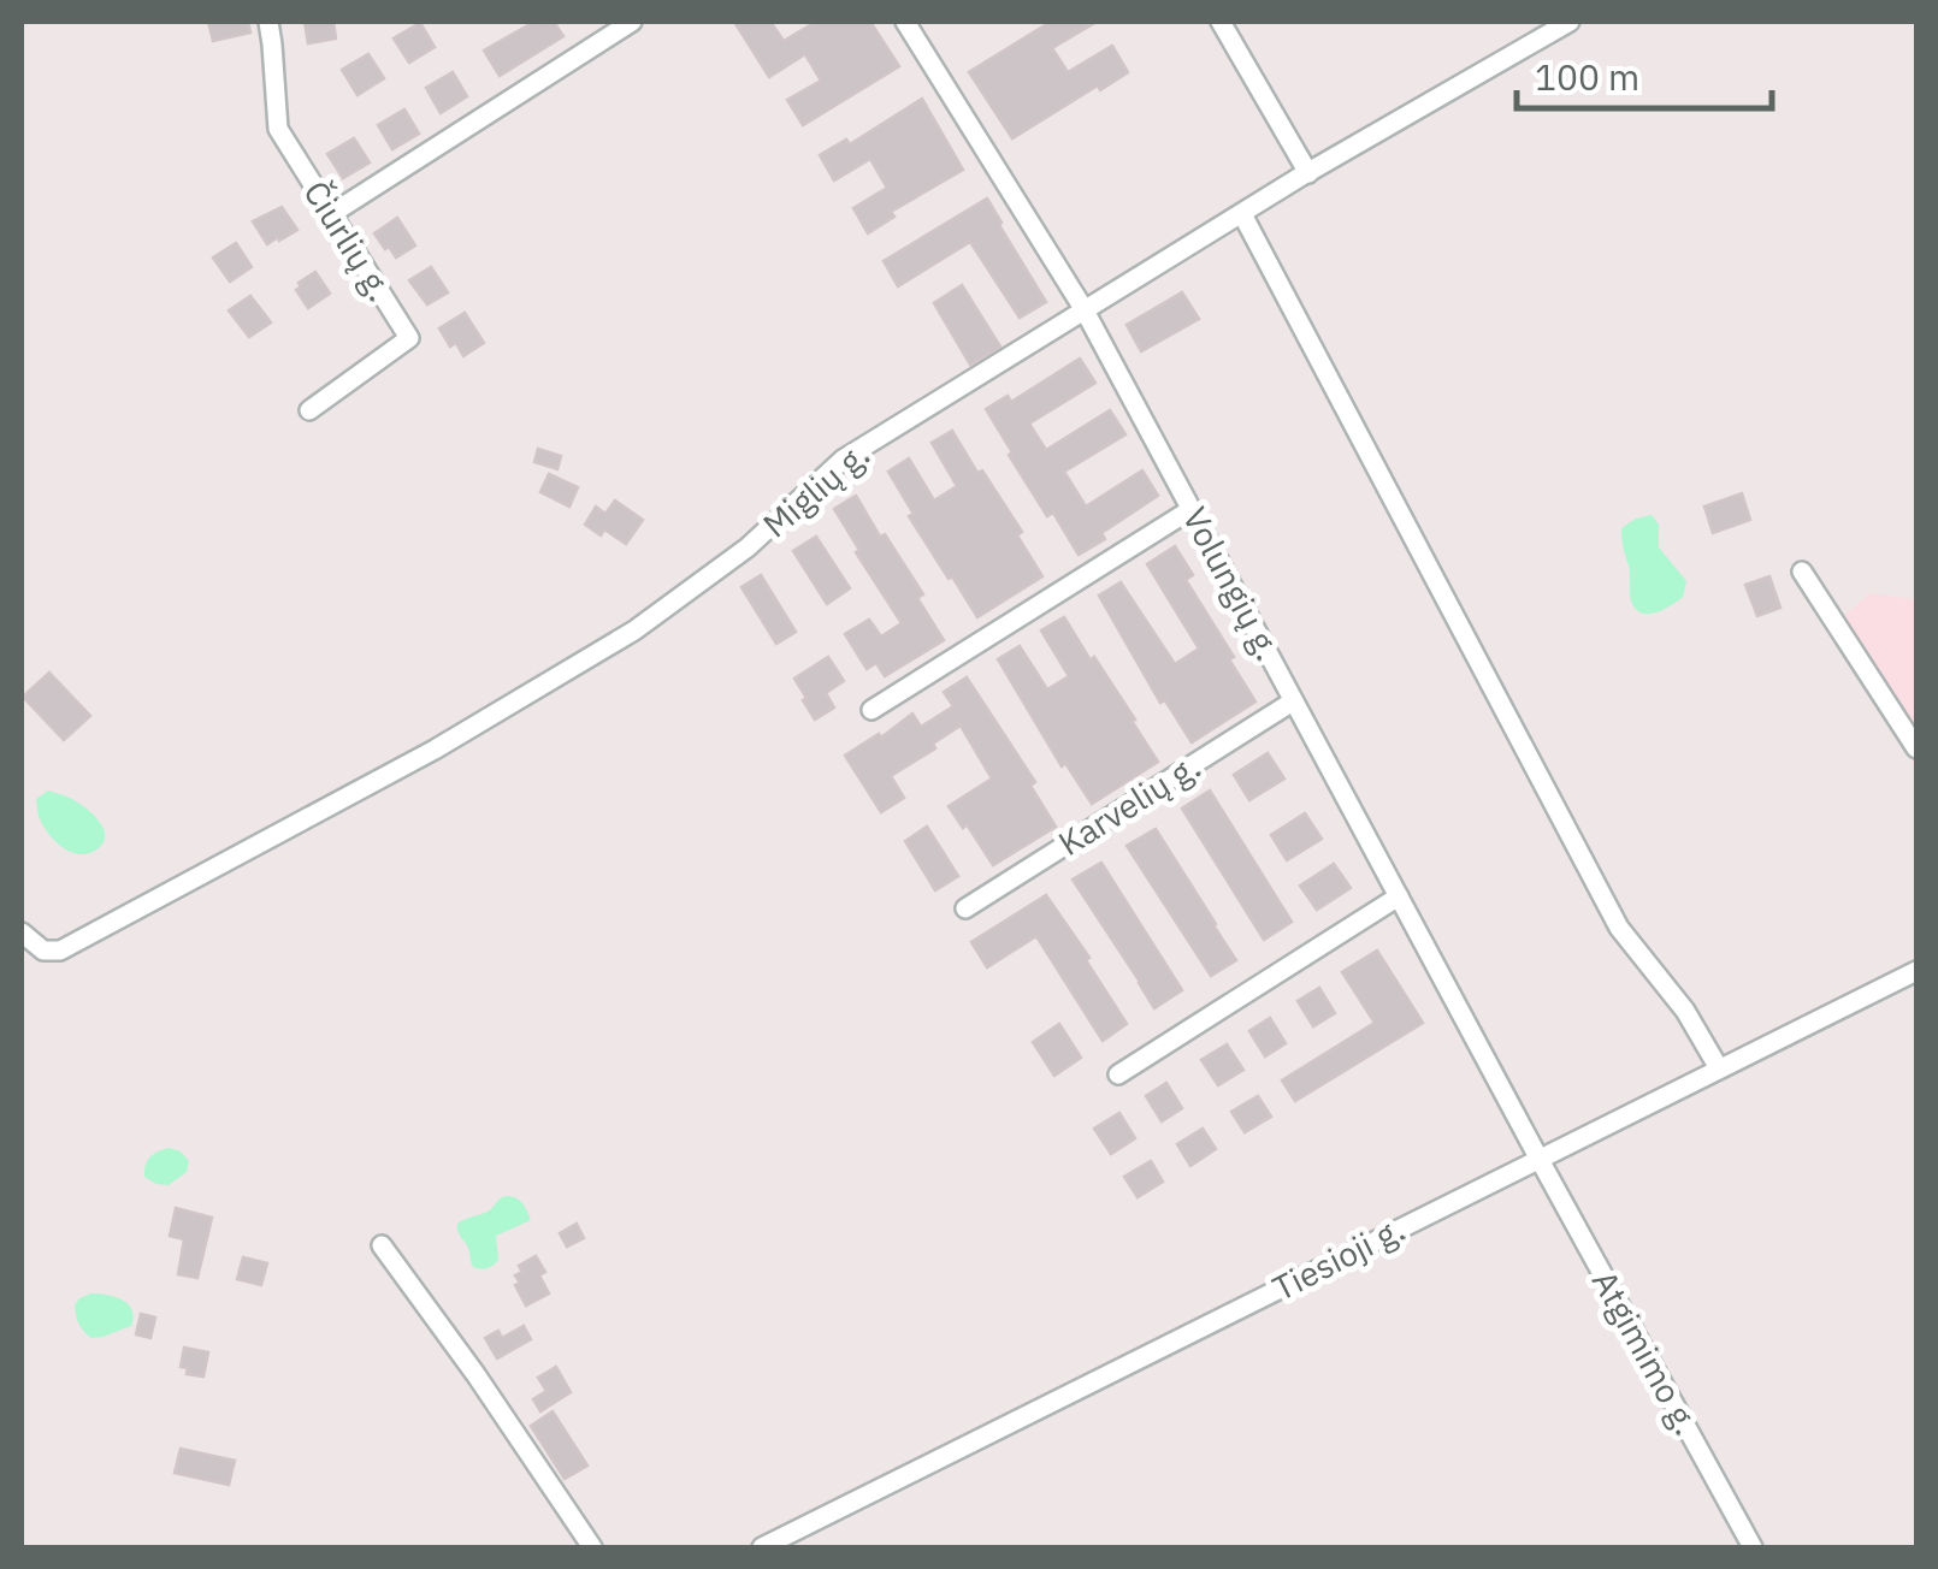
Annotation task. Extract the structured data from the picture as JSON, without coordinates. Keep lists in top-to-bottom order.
{
  "streets": {
    "street": [
      "Čiurlių g.",
      "Miglių g.",
      "Volungių g.",
      "Karvelių g.",
      "Tiesioji g.",
      "Atgimimo g."
    ]
  },
  "crossings": [
    ["Miglių g.", "Volungių g."],
    ["Volungių g.", "Karvelių g."],
    ["Volungių g.", "Tiesioji g."],
    ["Volungių g.", "Atgimimo g."],
    ["Tiesioji g.", "Atgimimo g."]
  ],
  "scale_bar": "100 m"
}
